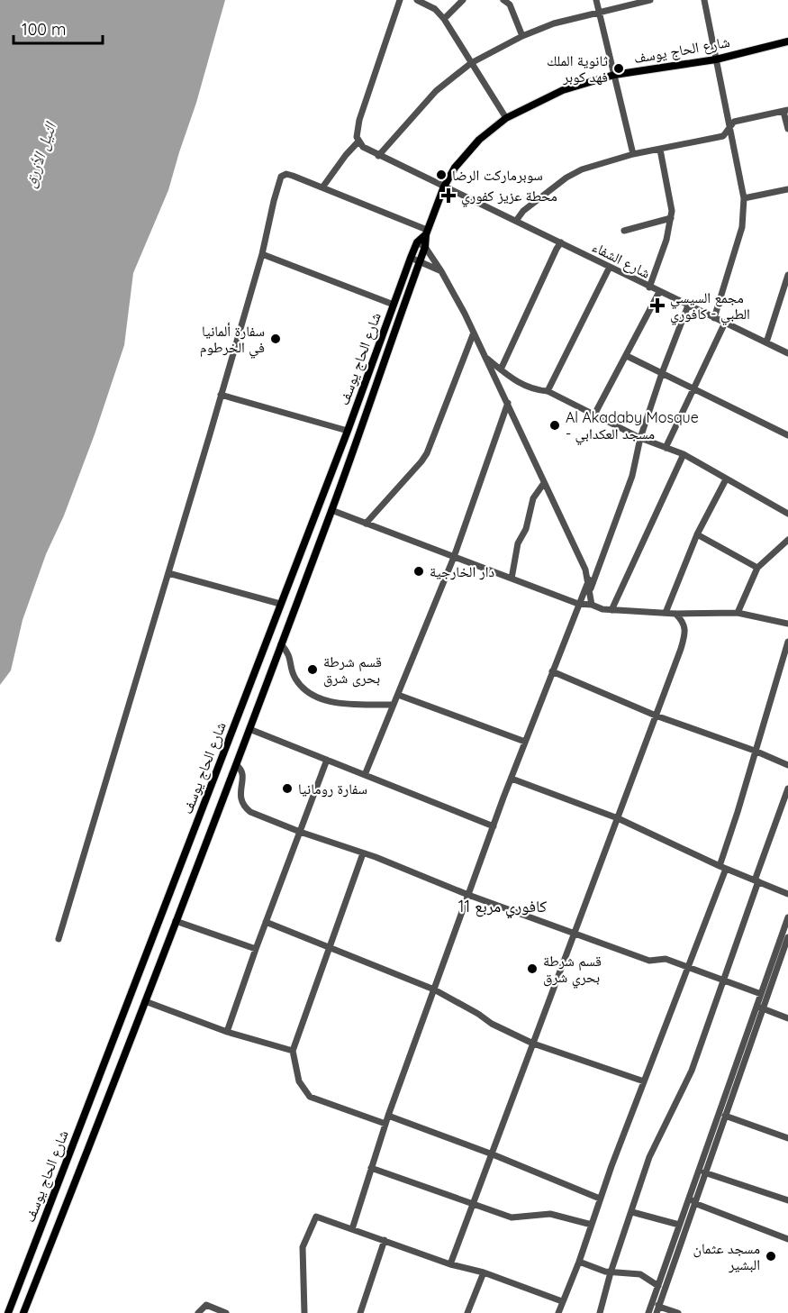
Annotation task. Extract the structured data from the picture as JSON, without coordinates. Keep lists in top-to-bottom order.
{
  "streets": {
    "main road": ["شارع الحاج يوسف"],
    "street": ["شارع الشفاء"]
  },
  "crossings": [
    ["شارع الحاج يوسف", "شارع الشفاء"]
  ],
  "districts": ["كافوري مربع 11"],
  "water": ["النيل الأزرق"],
  "places": {
    "other": [
      "ثانوية الملك فهد كوبر",
      "سوبرماركت الرضا",
      "سفارة ألمانيا في الخرطوم",
      "Al Akadaby Mosque - مسجد العكدابي",
      "دار الخارجية",
      "قسم شرطة بحرى شرق",
      "سفارة رومانيا",
      "قسم شرطة بحري شرق",
      "مسجد عثمان البشير"
    ],
    "health": ["محطة عزيز كفوري", "مجمع السيسي الطبي - كافوري"]
  },
  "scale_bar": "100 m"
}
